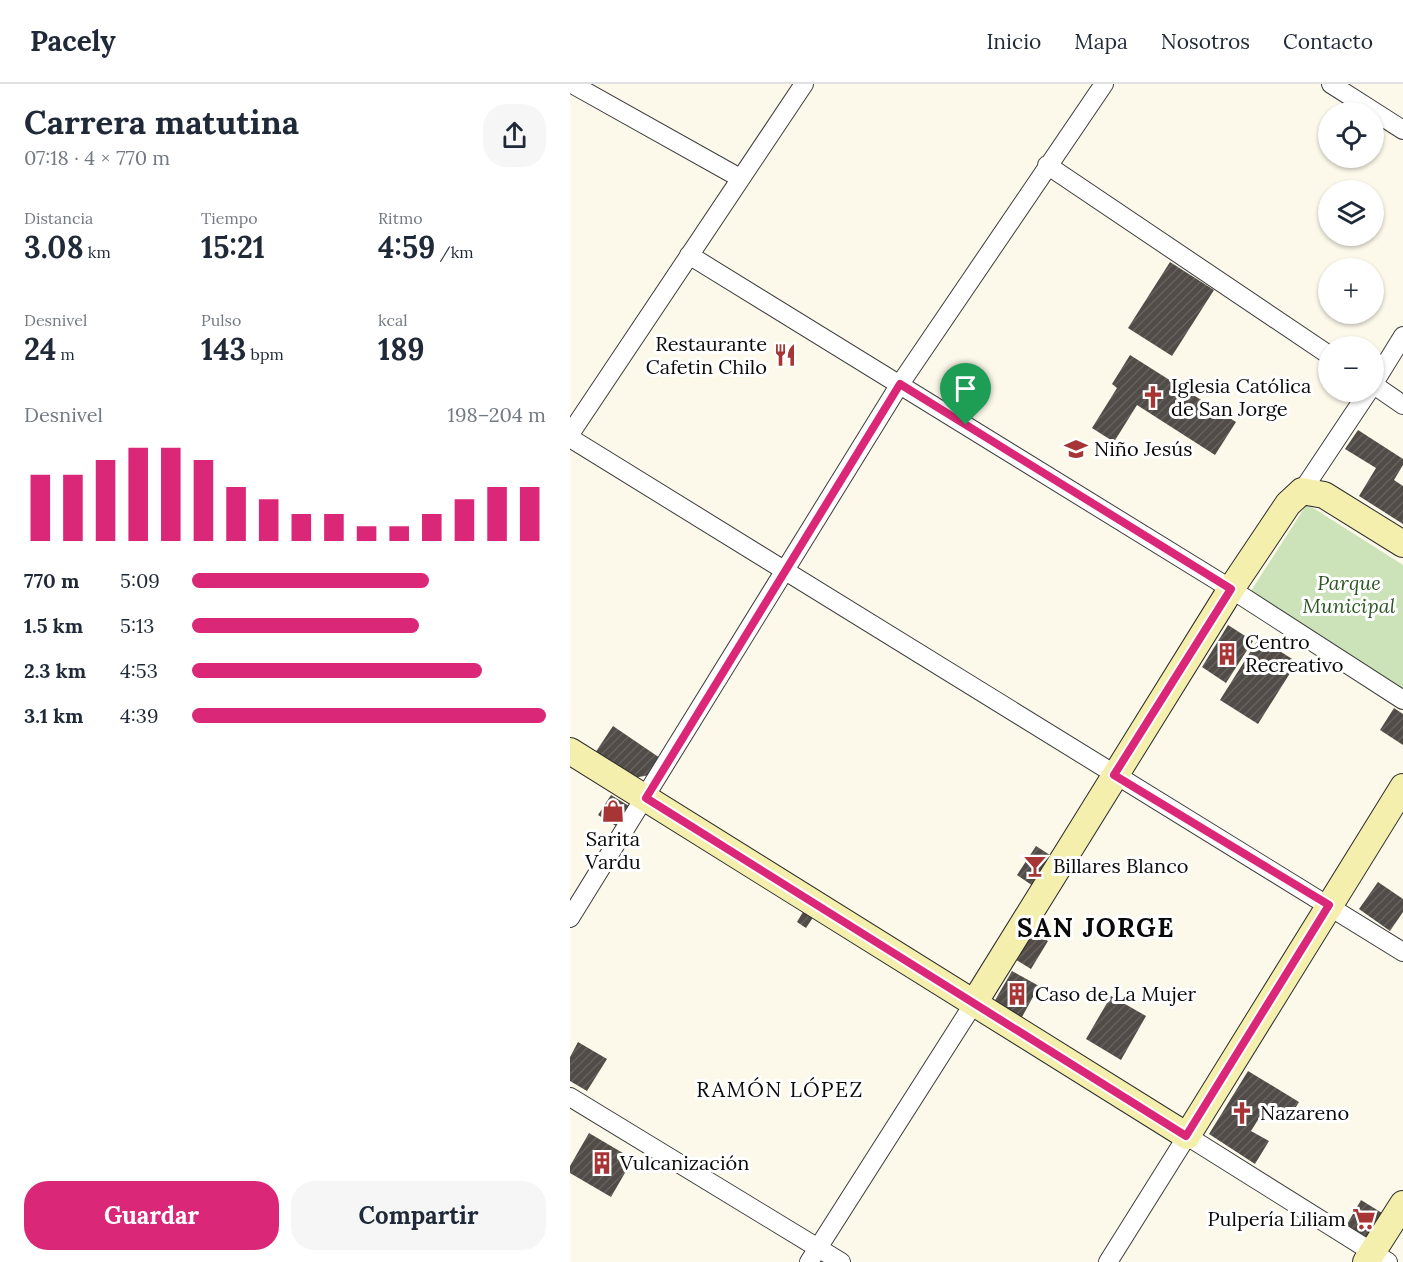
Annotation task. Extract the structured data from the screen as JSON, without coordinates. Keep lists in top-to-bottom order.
{
  "districts": ["SAN JORGE", "RAMÓN LÓPEZ"],
  "parks": ["Parque Municipal"],
  "places": {
    "restaurant": ["Restaurante Cafetin Chilo"],
    "church": ["Iglesia Católica de San Jorge", "Nazareno"],
    "school or university": ["Niño Jesús"],
    "building": ["Centro Recreativo", "Caso de La Mujer", "Vulcanización"],
    "shop": ["Sarita Vardu"],
    "bar": ["Billares Blanco"],
    "supermarket": ["Pulpería Liliam"]
  },
  "page": {
    "header": "Pacely",
    "nav": [
      "Inicio",
      "Mapa",
      "Nosotros",
      "Contacto"
    ],
    "heading": ["Carrera matutina", "07:18 · 4 × 770 m"],
    "map_buttons": ["+", "−"],
    "stats": [
      ["Distancia", "3.08 km"],
      ["Tiempo", "15:21"],
      ["Ritmo", "4:59 /km"],
      ["Desnivel", "24 m"],
      ["Pulso", "143 bpm"],
      ["kcal", "189"]
    ],
    "chart": ["Desnivel", "198–204 m"],
    "list": [
      {
        "name": "770 m",
        "note": "5:09"
      },
      {
        "name": "1.5 km",
        "note": "5:13"
      },
      {
        "name": "2.3 km",
        "note": "4:53"
      },
      {
        "name": "3.1 km",
        "note": "4:39"
      }
    ],
    "buttons": ["Guardar", "Compartir"]
  }
}
